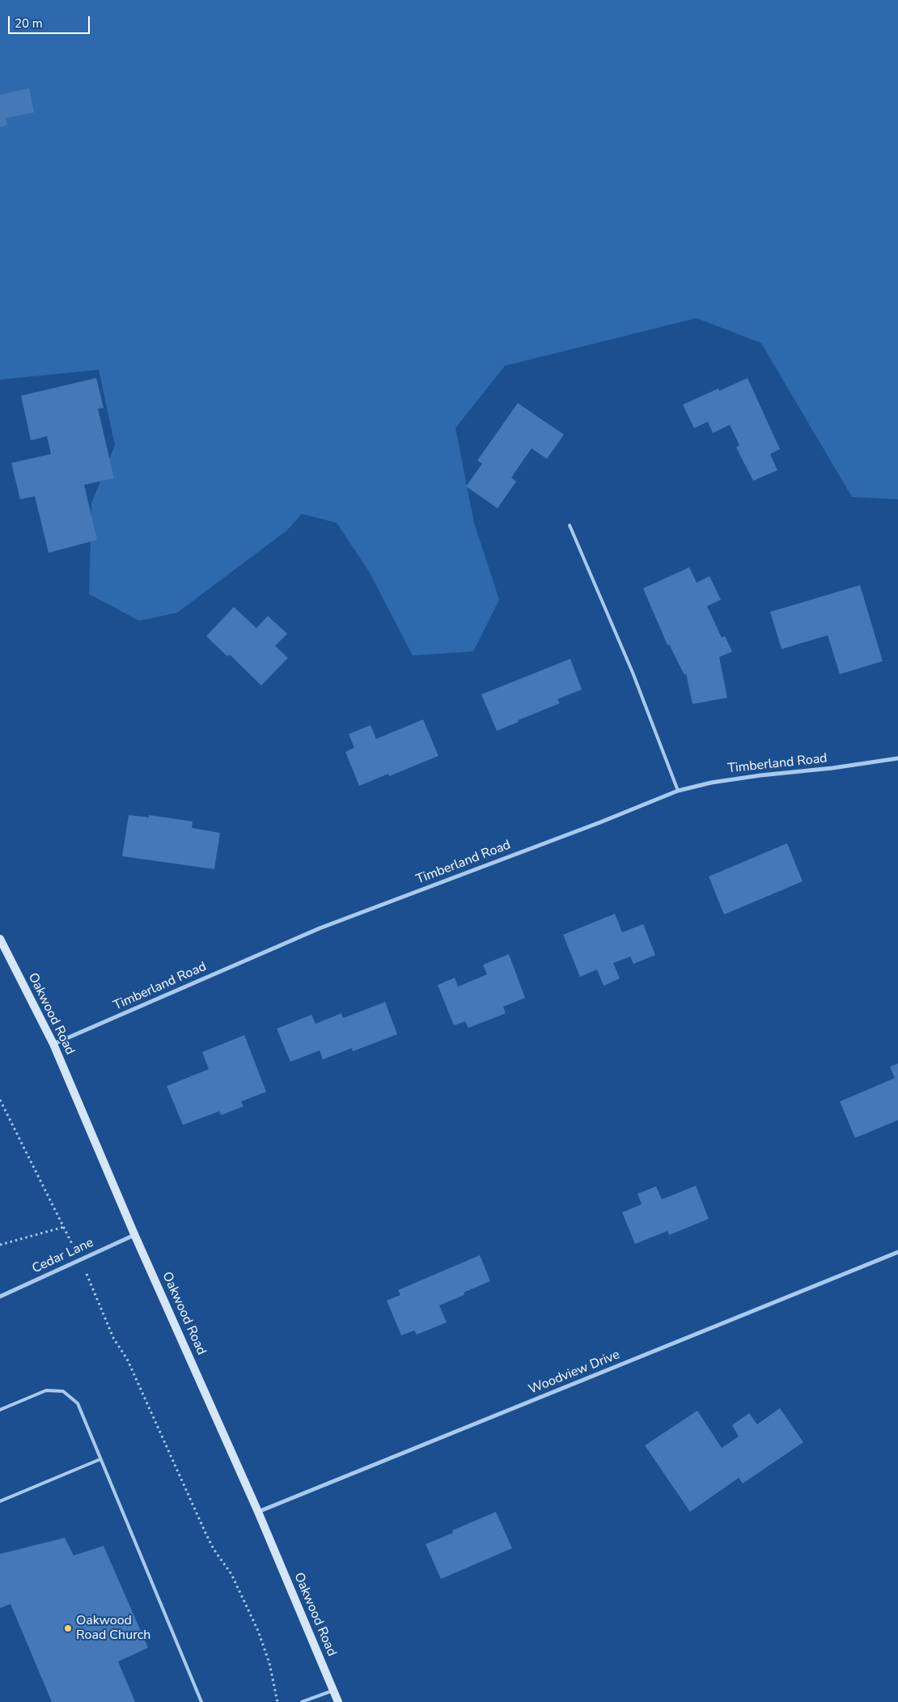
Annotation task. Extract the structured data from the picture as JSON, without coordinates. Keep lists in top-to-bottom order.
{
  "streets": {
    "street": [
      "Timberland Road",
      "Oakwood Road",
      "Cedar Lane",
      "Woodview Drive"
    ]
  },
  "crossings": [
    ["Timberland Road", "Oakwood Road"],
    ["Oakwood Road", "Cedar Lane"],
    ["Oakwood Road", "Woodview Drive"]
  ],
  "places": ["Oakwood Road Church"],
  "scale_bar": "20 m"
}
